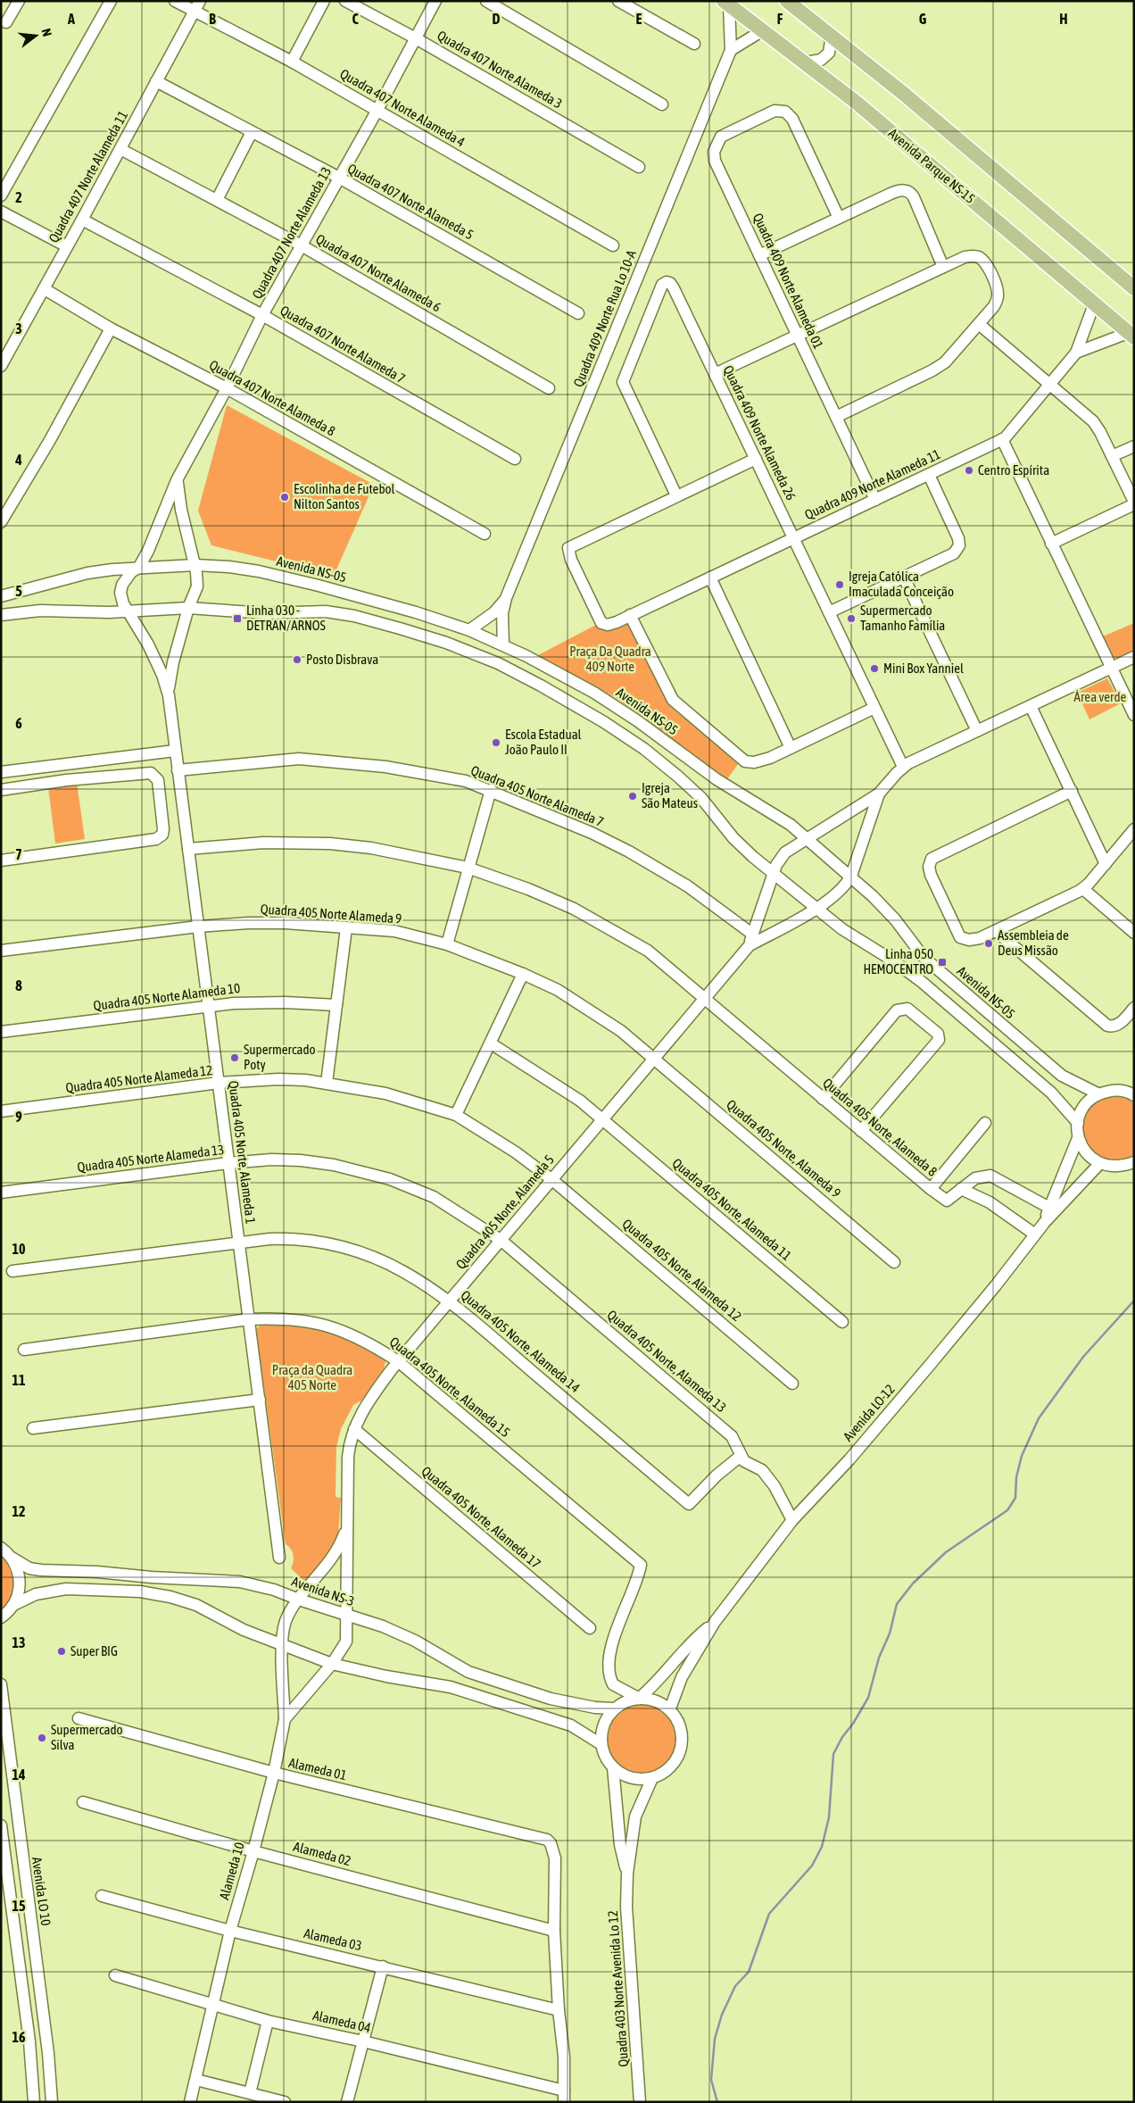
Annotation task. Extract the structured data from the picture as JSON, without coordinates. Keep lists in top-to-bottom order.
{
  "streets": {
    "main road": ["Avenida Parque NS-15"],
    "street": [
      "Quadra 407 Norte Alameda 3",
      "Quadra 407 Norte Alameda 4",
      "Quadra 407 Norte Alameda 11",
      "Quadra 407 Norte Alameda 5",
      "Quadra 407 Norte Alameda 13",
      "Quadra 407 Norte Alameda 6",
      "Quadra 409 Norte Alameda 01",
      "Quadra 409 Norte Rua Lo 10-A",
      "Quadra 407 Norte Alameda 7",
      "Quadra 407 Norte Alameda 8",
      "Quadra 409 Norte Alameda 26",
      "Quadra 409 Norte Alameda 11",
      "Avenida NS-05",
      "Quadra 405 Norte Alameda 7",
      "Quadra 405 Norte Alameda 9",
      "Quadra 405 Norte Alameda 10",
      "Quadra 405 Norte Alameda 12",
      "Quadra 405 Norte, Alameda 8",
      "Quadra 405 Norte, Alameda 9",
      "Quadra 405 Norte, Alameda 1",
      "Quadra 405 Norte Alameda 13",
      "Quadra 405 Norte, Alameda 11",
      "Quadra 405 Norte, Alameda 5",
      "Quadra 405 Norte, Alameda 12",
      "Quadra 405 Norte, Alameda 14",
      "Quadra 405 Norte, Alameda 13",
      "Quadra 405 Norte, Alameda 15",
      "Avenida LO-12",
      "Quadra 405 Norte, Alameda 17",
      "Avenida NS-3",
      "Alameda 01",
      "Alameda 02",
      "Alameda 10",
      "Avenida LO 10",
      "Alameda 03",
      "Quadra 403 Norte Avenida Lo 12",
      "Alameda 04"
    ]
  },
  "crossings": [
    ["Quadra 407 Norte Alameda 3", "Quadra 407 Norte Alameda 13"],
    ["Quadra 407 Norte Alameda 4", "Quadra 407 Norte Alameda 11"],
    ["Quadra 407 Norte Alameda 4", "Quadra 407 Norte Alameda 13"],
    ["Avenida Parque NS-15", "Quadra 409 Norte Rua Lo 10-A"],
    ["Avenida Parque NS-15", "Quadra 409 Norte Alameda 11"],
    ["Quadra 407 Norte Alameda 11", "Quadra 407 Norte Alameda 5"],
    ["Quadra 407 Norte Alameda 11", "Quadra 407 Norte Alameda 6"],
    ["Quadra 407 Norte Alameda 11", "Quadra 407 Norte Alameda 7"],
    ["Quadra 407 Norte Alameda 11", "Quadra 407 Norte Alameda 8"],
    ["Quadra 407 Norte Alameda 5", "Quadra 407 Norte Alameda 13"],
    ["Quadra 407 Norte Alameda 13", "Quadra 407 Norte Alameda 6"],
    ["Quadra 407 Norte Alameda 13", "Quadra 407 Norte Alameda 7"],
    ["Quadra 407 Norte Alameda 13", "Quadra 407 Norte Alameda 8"],
    ["Quadra 407 Norte Alameda 13", "Avenida NS-05"],
    ["Quadra 407 Norte Alameda 13", "Quadra 405 Norte, Alameda 1"],
    ["Quadra 409 Norte Alameda 01", "Quadra 409 Norte Alameda 11"],
    ["Quadra 409 Norte Rua Lo 10-A", "Avenida NS-05"],
    ["Quadra 409 Norte Alameda 26", "Quadra 409 Norte Alameda 11"],
    ["Quadra 405 Norte Alameda 7", "Quadra 405 Norte, Alameda 1"],
    ["Quadra 405 Norte Alameda 7", "Quadra 405 Norte, Alameda 5"],
    ["Quadra 405 Norte Alameda 9", "Quadra 405 Norte, Alameda 9"],
    ["Quadra 405 Norte Alameda 9", "Quadra 405 Norte, Alameda 1"],
    ["Quadra 405 Norte Alameda 9", "Quadra 405 Norte, Alameda 5"],
    ["Quadra 405 Norte Alameda 10", "Quadra 405 Norte, Alameda 1"],
    ["Quadra 405 Norte Alameda 12", "Quadra 405 Norte, Alameda 1"],
    ["Quadra 405 Norte Alameda 12", "Quadra 405 Norte, Alameda 5"],
    ["Quadra 405 Norte Alameda 12", "Quadra 405 Norte, Alameda 12"],
    ["Quadra 405 Norte, Alameda 8", "Quadra 405 Norte, Alameda 1"],
    ["Quadra 405 Norte, Alameda 8", "Quadra 405 Norte, Alameda 5"],
    ["Quadra 405 Norte, Alameda 8", "Avenida LO-12"],
    ["Quadra 405 Norte, Alameda 9", "Quadra 405 Norte, Alameda 5"],
    ["Quadra 405 Norte, Alameda 1", "Quadra 405 Norte Alameda 13"],
    ["Quadra 405 Norte, Alameda 1", "Quadra 405 Norte, Alameda 14"],
    ["Quadra 405 Norte, Alameda 1", "Quadra 405 Norte, Alameda 15"],
    ["Quadra 405 Norte Alameda 13", "Quadra 405 Norte, Alameda 5"],
    ["Quadra 405 Norte Alameda 13", "Quadra 405 Norte, Alameda 13"],
    ["Quadra 405 Norte, Alameda 11", "Quadra 405 Norte, Alameda 5"],
    ["Quadra 405 Norte, Alameda 5", "Quadra 405 Norte, Alameda 12"],
    ["Quadra 405 Norte, Alameda 5", "Quadra 405 Norte, Alameda 14"],
    ["Quadra 405 Norte, Alameda 5", "Quadra 405 Norte, Alameda 13"],
    ["Quadra 405 Norte, Alameda 5", "Quadra 405 Norte, Alameda 15"],
    ["Quadra 405 Norte, Alameda 5", "Quadra 405 Norte, Alameda 17"],
    ["Quadra 405 Norte, Alameda 5", "Avenida NS-3"],
    ["Quadra 405 Norte, Alameda 5", "Alameda 10"],
    ["Quadra 405 Norte, Alameda 14", "Quadra 405 Norte, Alameda 13"],
    ["Quadra 405 Norte, Alameda 13", "Avenida LO-12"],
    ["Quadra 405 Norte, Alameda 15", "Avenida LO-12"],
    ["Quadra 405 Norte, Alameda 15", "Avenida NS-3"],
    ["Quadra 405 Norte, Alameda 15", "Quadra 403 Norte Avenida Lo 12"],
    ["Avenida LO-12", "Avenida NS-3"],
    ["Avenida LO-12", "Quadra 403 Norte Avenida Lo 12"],
    ["Avenida NS-3", "Quadra 403 Norte Avenida Lo 12"],
    ["Alameda 01", "Alameda 02"],
    ["Alameda 01", "Alameda 10"],
    ["Alameda 02", "Alameda 10"],
    ["Alameda 10", "Alameda 03"],
    ["Alameda 10", "Alameda 04"]
  ],
  "parks": ["Praça Da Quadra 409 Norte", "Área verde", "Praça da Quadra 405 Norte"],
  "places": {
    "other": [
      "Centro Espírita",
      "Escolinha de Futebol Nilton Santos",
      "Igreja Católica Imaculada Conceição",
      "Supermercado Tamanho Família",
      "Posto Disbrava",
      "Mini Box Yanniel",
      "Escola Estadual João Paulo II",
      "Igreja São Mateus",
      "Assembleia de Deus Missão",
      "Supermercado Poty",
      "Super BIG",
      "Supermercado Silva"
    ],
    "transit": ["Linha 030 - DETRAN/ARNOS", "Linha 050 HEMOCENTRO"]
  },
  "north": "right",
  "grid": {
    "columns": [
      "A",
      "B",
      "C",
      "D",
      "E",
      "F",
      "G",
      "H"
    ],
    "rows": [
      "2",
      "3",
      "4",
      "5",
      "6",
      "7",
      "8",
      "9",
      "10",
      "11",
      "12",
      "13",
      "14",
      "15",
      "16"
    ]
  }
}
